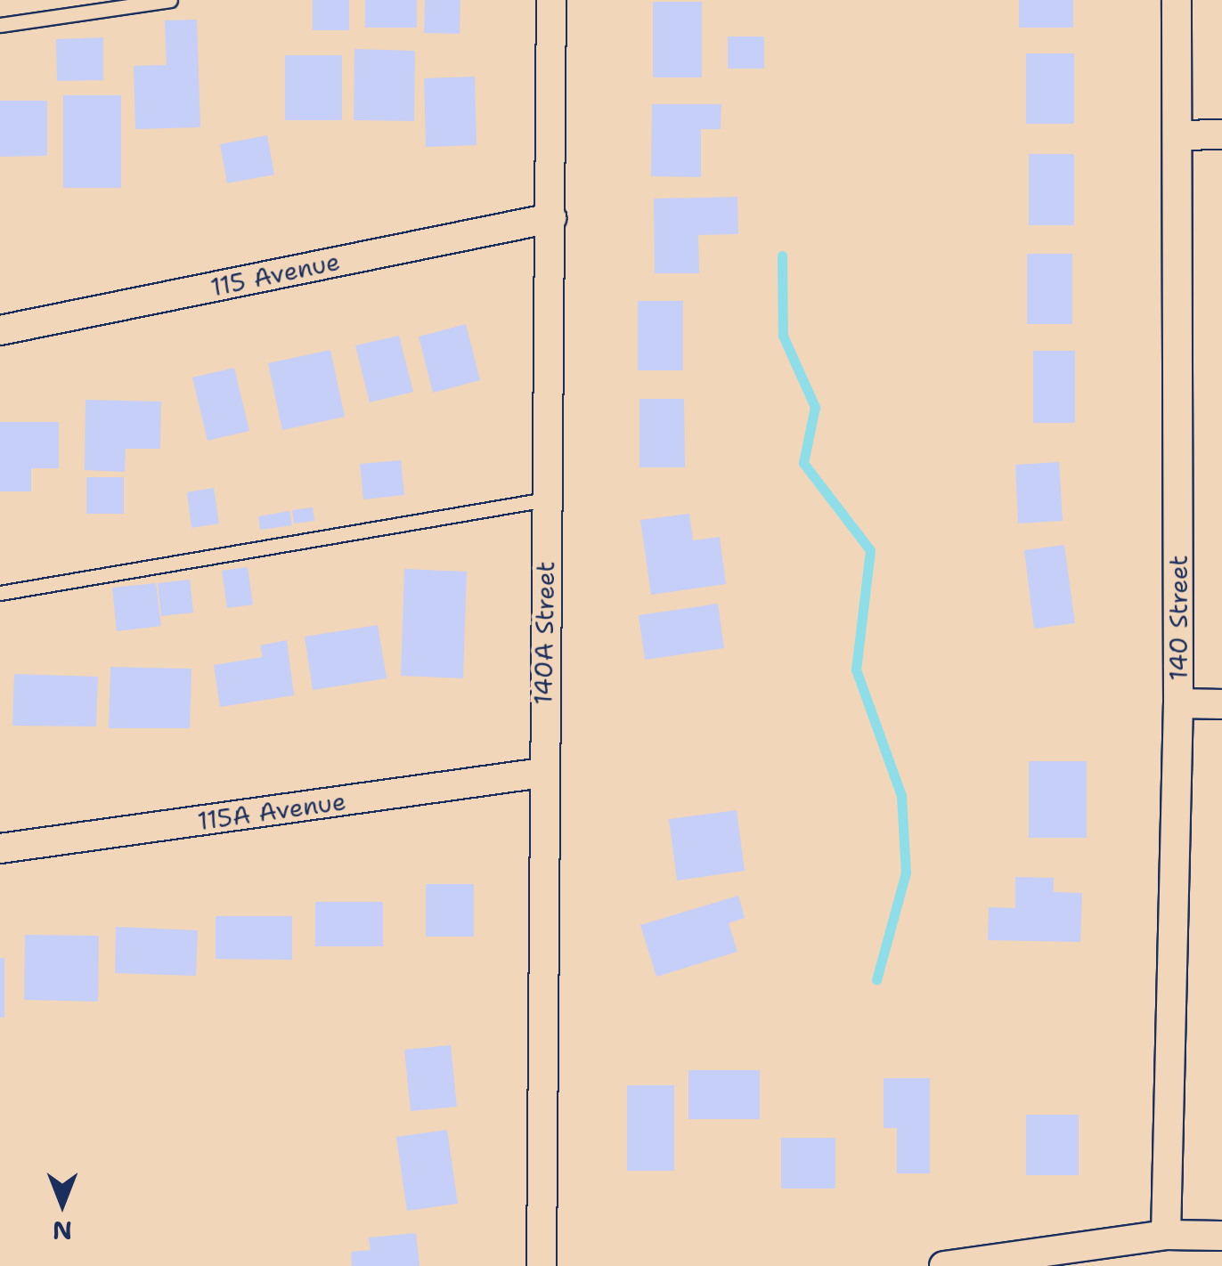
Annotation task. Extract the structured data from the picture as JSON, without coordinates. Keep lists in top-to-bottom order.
{
  "streets": {
    "street": [
      "115 Avenue",
      "140 Street",
      "140A Street",
      "115A Avenue"
    ]
  },
  "crossings": [
    ["115 Avenue", "140A Street"],
    ["140A Street", "115A Avenue"]
  ],
  "north": "bottom"
}
